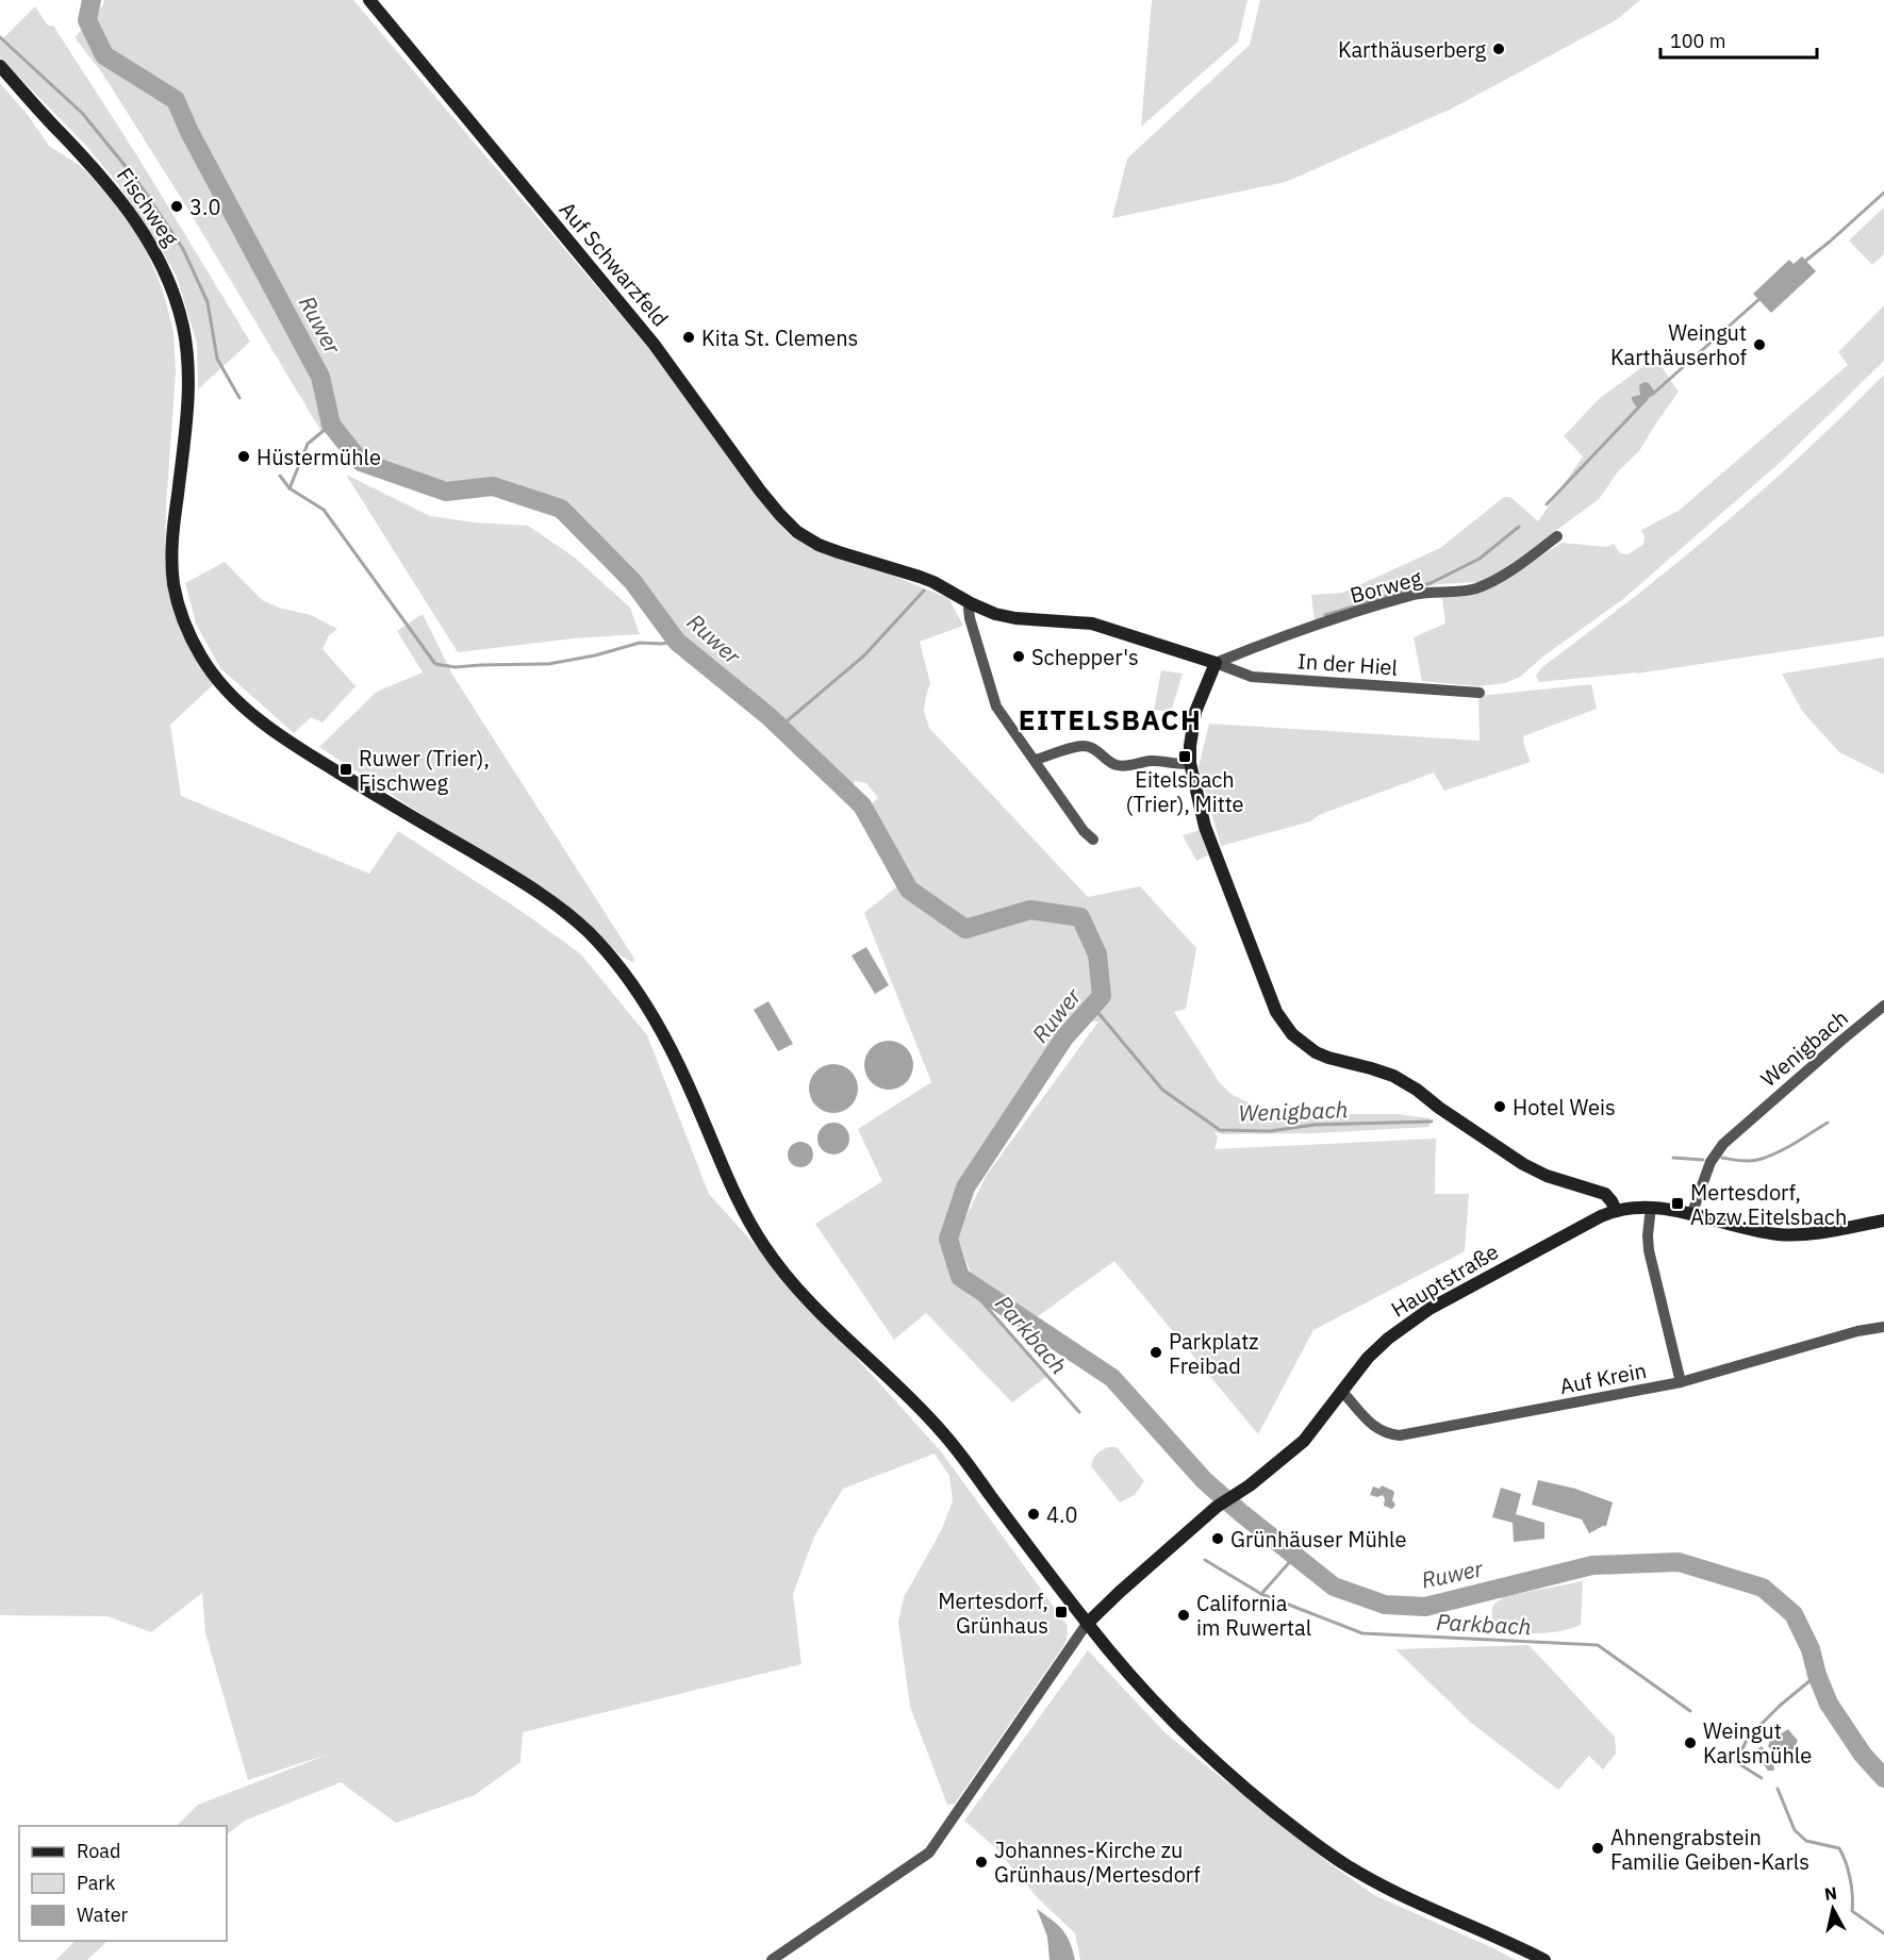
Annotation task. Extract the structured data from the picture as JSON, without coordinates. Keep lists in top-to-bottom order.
{
  "streets": {
    "street": [
      "Fischweg",
      "Auf Schwarzfeld",
      "Borweg",
      "In der Hiel",
      "Wenigbach",
      "Hauptstraße",
      "Auf Krein"
    ]
  },
  "crossings": [
    ["Fischweg", "Hauptstraße"],
    ["Auf Schwarzfeld", "Borweg"],
    ["Auf Schwarzfeld", "In der Hiel"],
    ["Borweg", "In der Hiel"],
    ["Wenigbach", "Hauptstraße"],
    ["Hauptstraße", "Auf Krein"]
  ],
  "districts": ["EITELSBACH"],
  "water": ["Ruwer", "Wenigbach", "Parkbach"],
  "places": {
    "other": [
      "Karthäuserberg",
      "3.0",
      "Kita St. Clemens",
      "Weingut Karthäuserhof",
      "Hüstermühle",
      "Schepper's",
      "Hotel Weis",
      "Parkplatz Freibad",
      "4.0",
      "Grünhäuser Mühle",
      "California im Ruwertal",
      "Weingut Karlsmühle",
      "Ahnengrabstein Familie Geiben-Karls",
      "Johannes-Kirche zu Grünhaus/Mertesdorf"
    ],
    "transit": [
      "Eitelsbach (Trier), Mitte",
      "Ruwer (Trier), Fischweg",
      "Mertesdorf, Abzw.Eitelsbach",
      "Mertesdorf, Grünhaus"
    ]
  },
  "legend": ["Road", "Park", "Water"],
  "scale_bar": "100 m",
  "north": "top"
}
